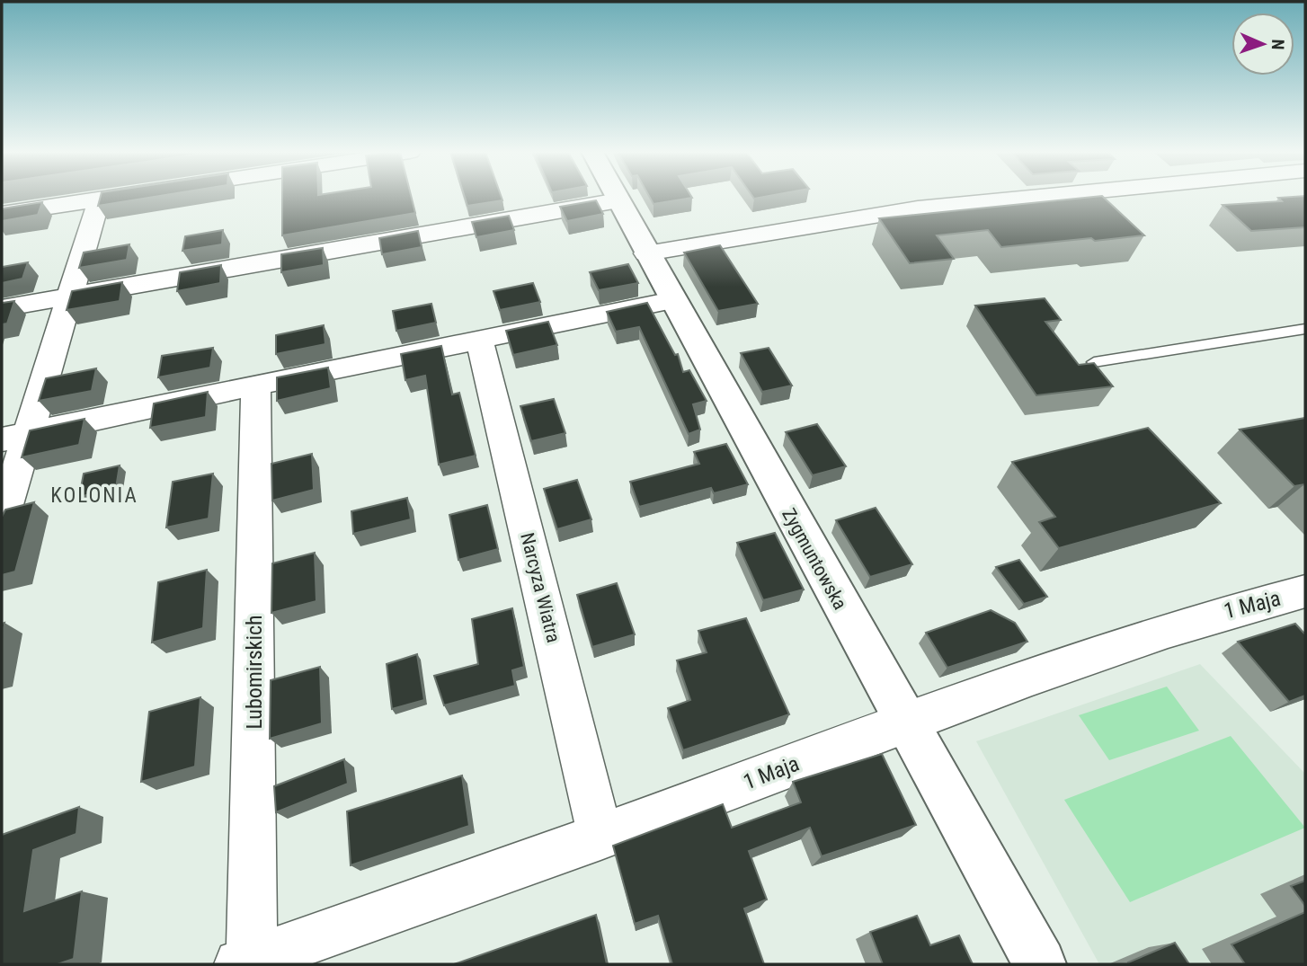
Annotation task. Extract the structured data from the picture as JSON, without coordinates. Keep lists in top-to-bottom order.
{
  "streets": {
    "main road": ["Zygmuntowska"],
    "street": ["Narcyza Wiatra", "1 Maja", "Lubomirskich"]
  },
  "crossings": [
    ["Zygmuntowska", "1 Maja"],
    ["Narcyza Wiatra", "1 Maja"],
    ["1 Maja", "Lubomirskich"]
  ],
  "districts": ["KOLONIA"],
  "north": "right"
}
